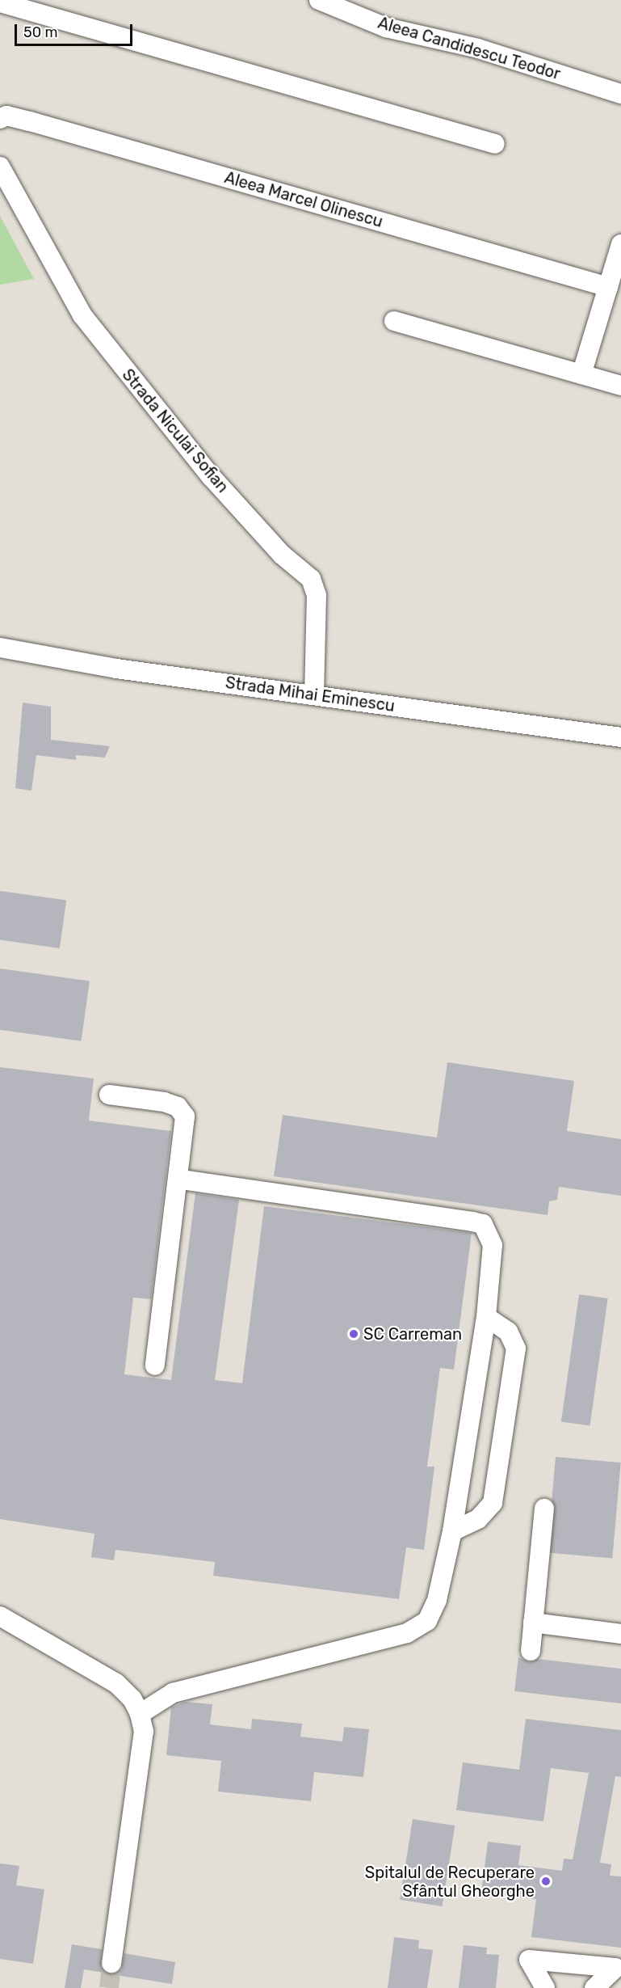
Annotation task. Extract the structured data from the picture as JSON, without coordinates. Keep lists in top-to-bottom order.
{
  "streets": {
    "street": [
      "Aleea Candidescu Teodor",
      "Aleea Marcel Olinescu",
      "Strada Niculai Sofian",
      "Strada Mihai Eminescu"
    ]
  },
  "crossings": [
    ["Strada Niculai Sofian", "Strada Mihai Eminescu"]
  ],
  "places": ["SC Carreman", "Spitalul de Recuperare Sfântul Gheorghe"],
  "scale_bar": "50 m"
}
